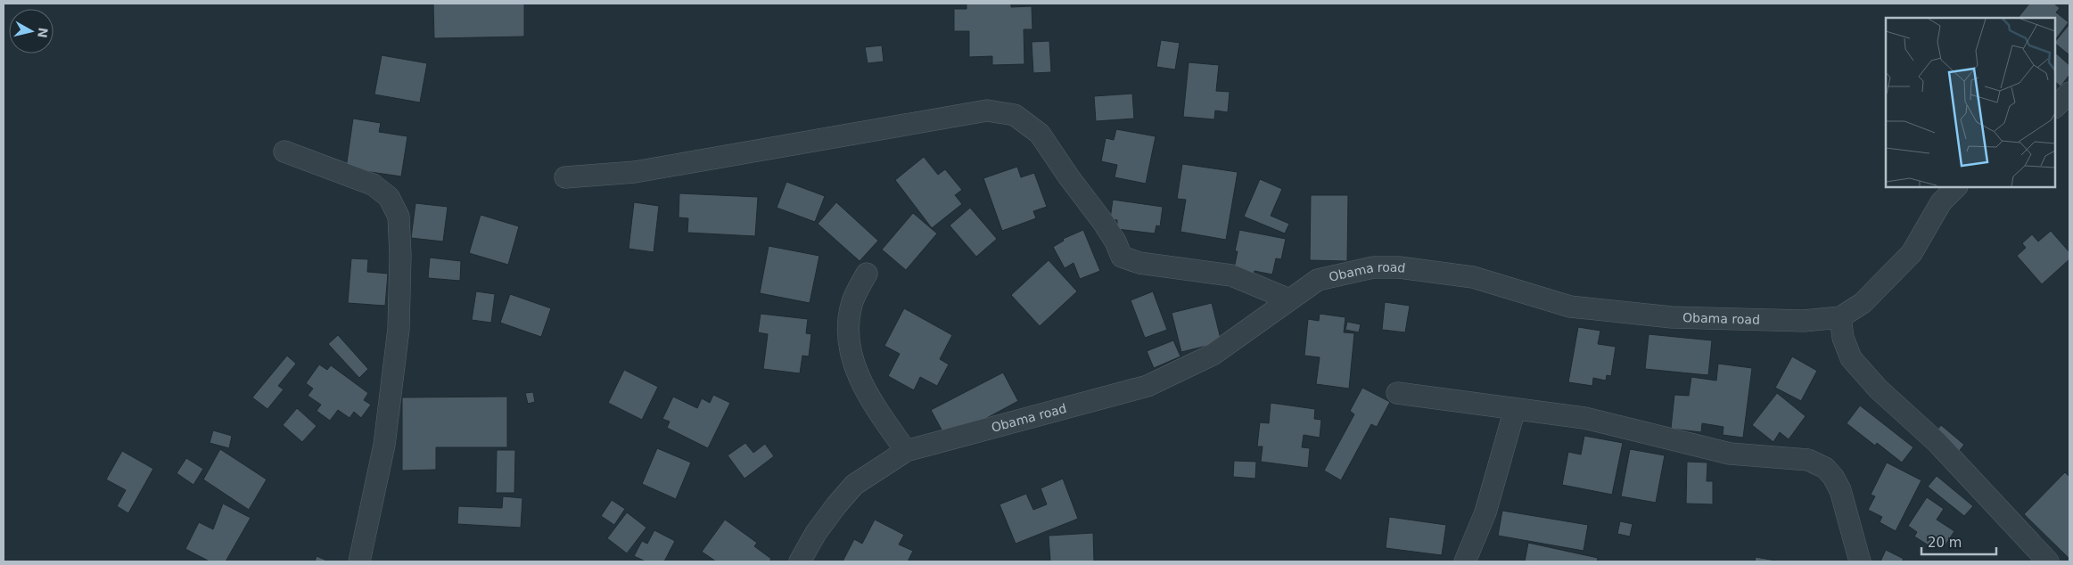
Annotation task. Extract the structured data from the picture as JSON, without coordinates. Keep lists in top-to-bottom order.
{
  "streets": {
    "street": ["Obama road"]
  },
  "scale_bar": "20 m",
  "north": "right"
}
